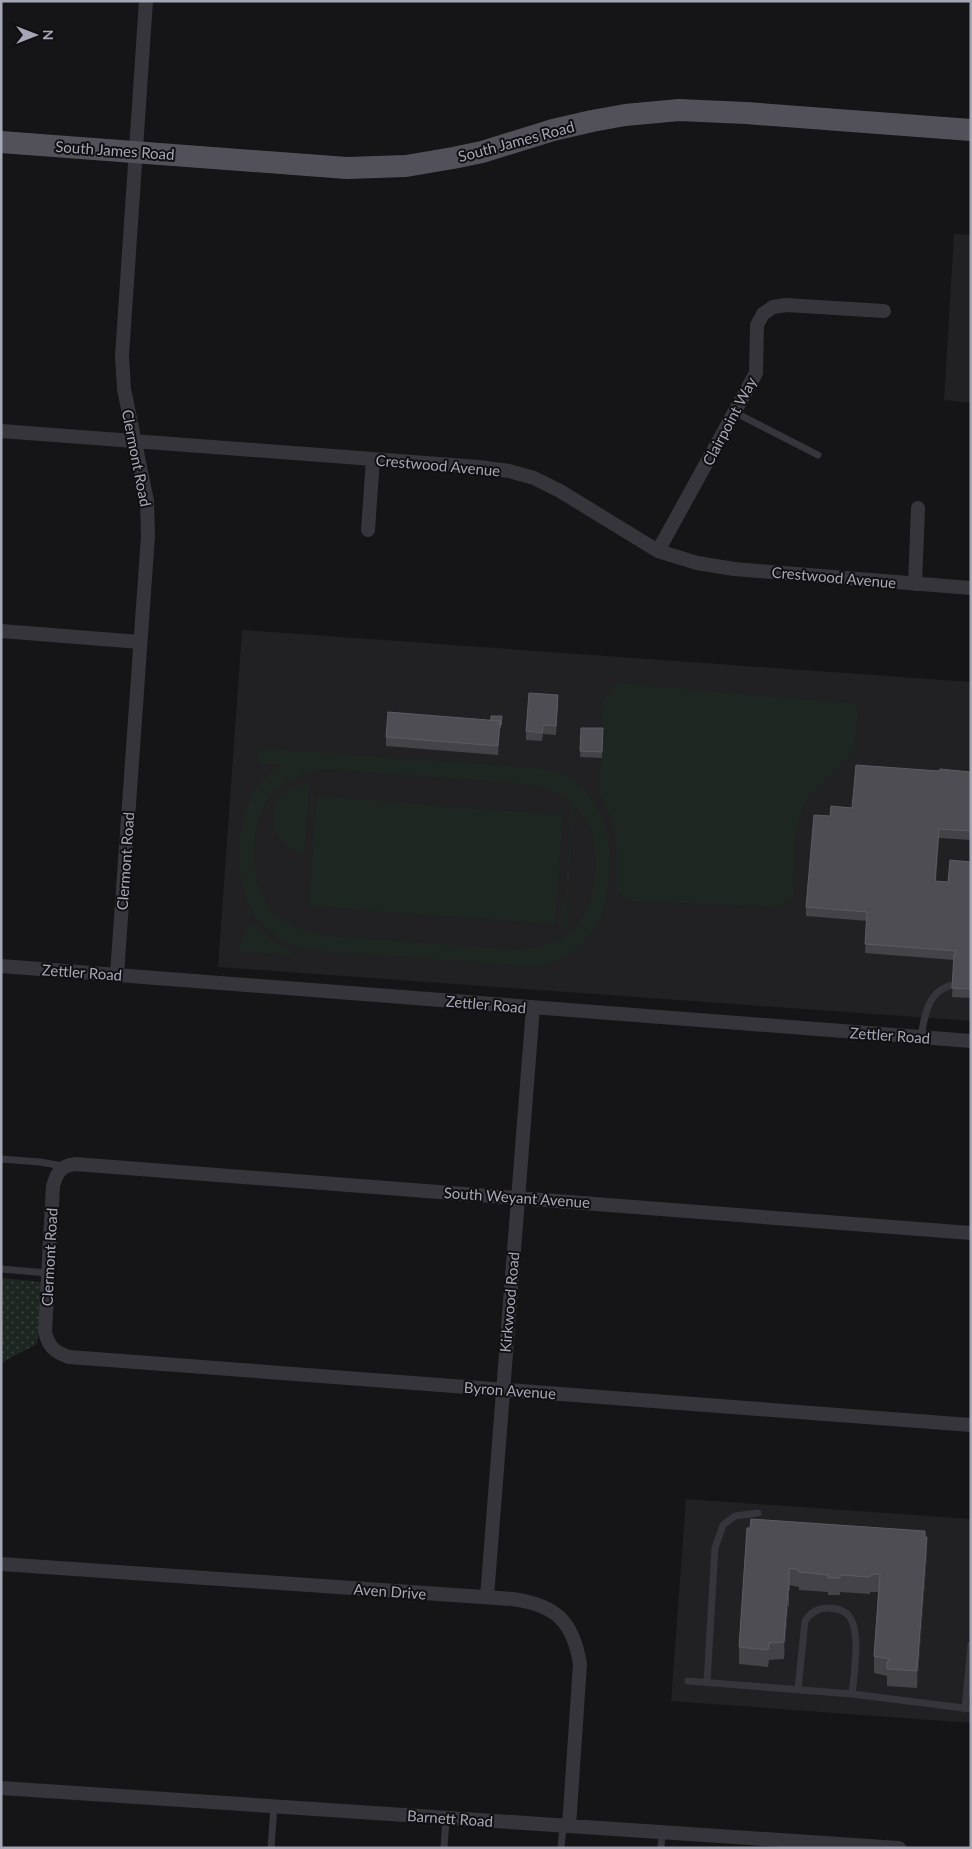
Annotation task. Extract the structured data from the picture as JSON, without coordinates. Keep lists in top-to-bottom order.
{
  "streets": {
    "main road": ["South James Road"],
    "street": [
      "Clairpoint Way",
      "Clermont Road",
      "Crestwood Avenue",
      "Zettler Road",
      "South Weyant Avenue",
      "Kirkwood Road",
      "Byron Avenue",
      "Aven Drive",
      "Barnett Road"
    ]
  },
  "crossings": [
    ["South James Road", "Clermont Road"],
    ["Clairpoint Way", "Crestwood Avenue"],
    ["Clermont Road", "Crestwood Avenue"],
    ["Clermont Road", "Zettler Road"],
    ["Clermont Road", "South Weyant Avenue"],
    ["Clermont Road", "Byron Avenue"],
    ["Zettler Road", "Kirkwood Road"],
    ["South Weyant Avenue", "Kirkwood Road"],
    ["Kirkwood Road", "Byron Avenue"],
    ["Kirkwood Road", "Aven Drive"],
    ["Aven Drive", "Barnett Road"]
  ],
  "north": "right"
}
